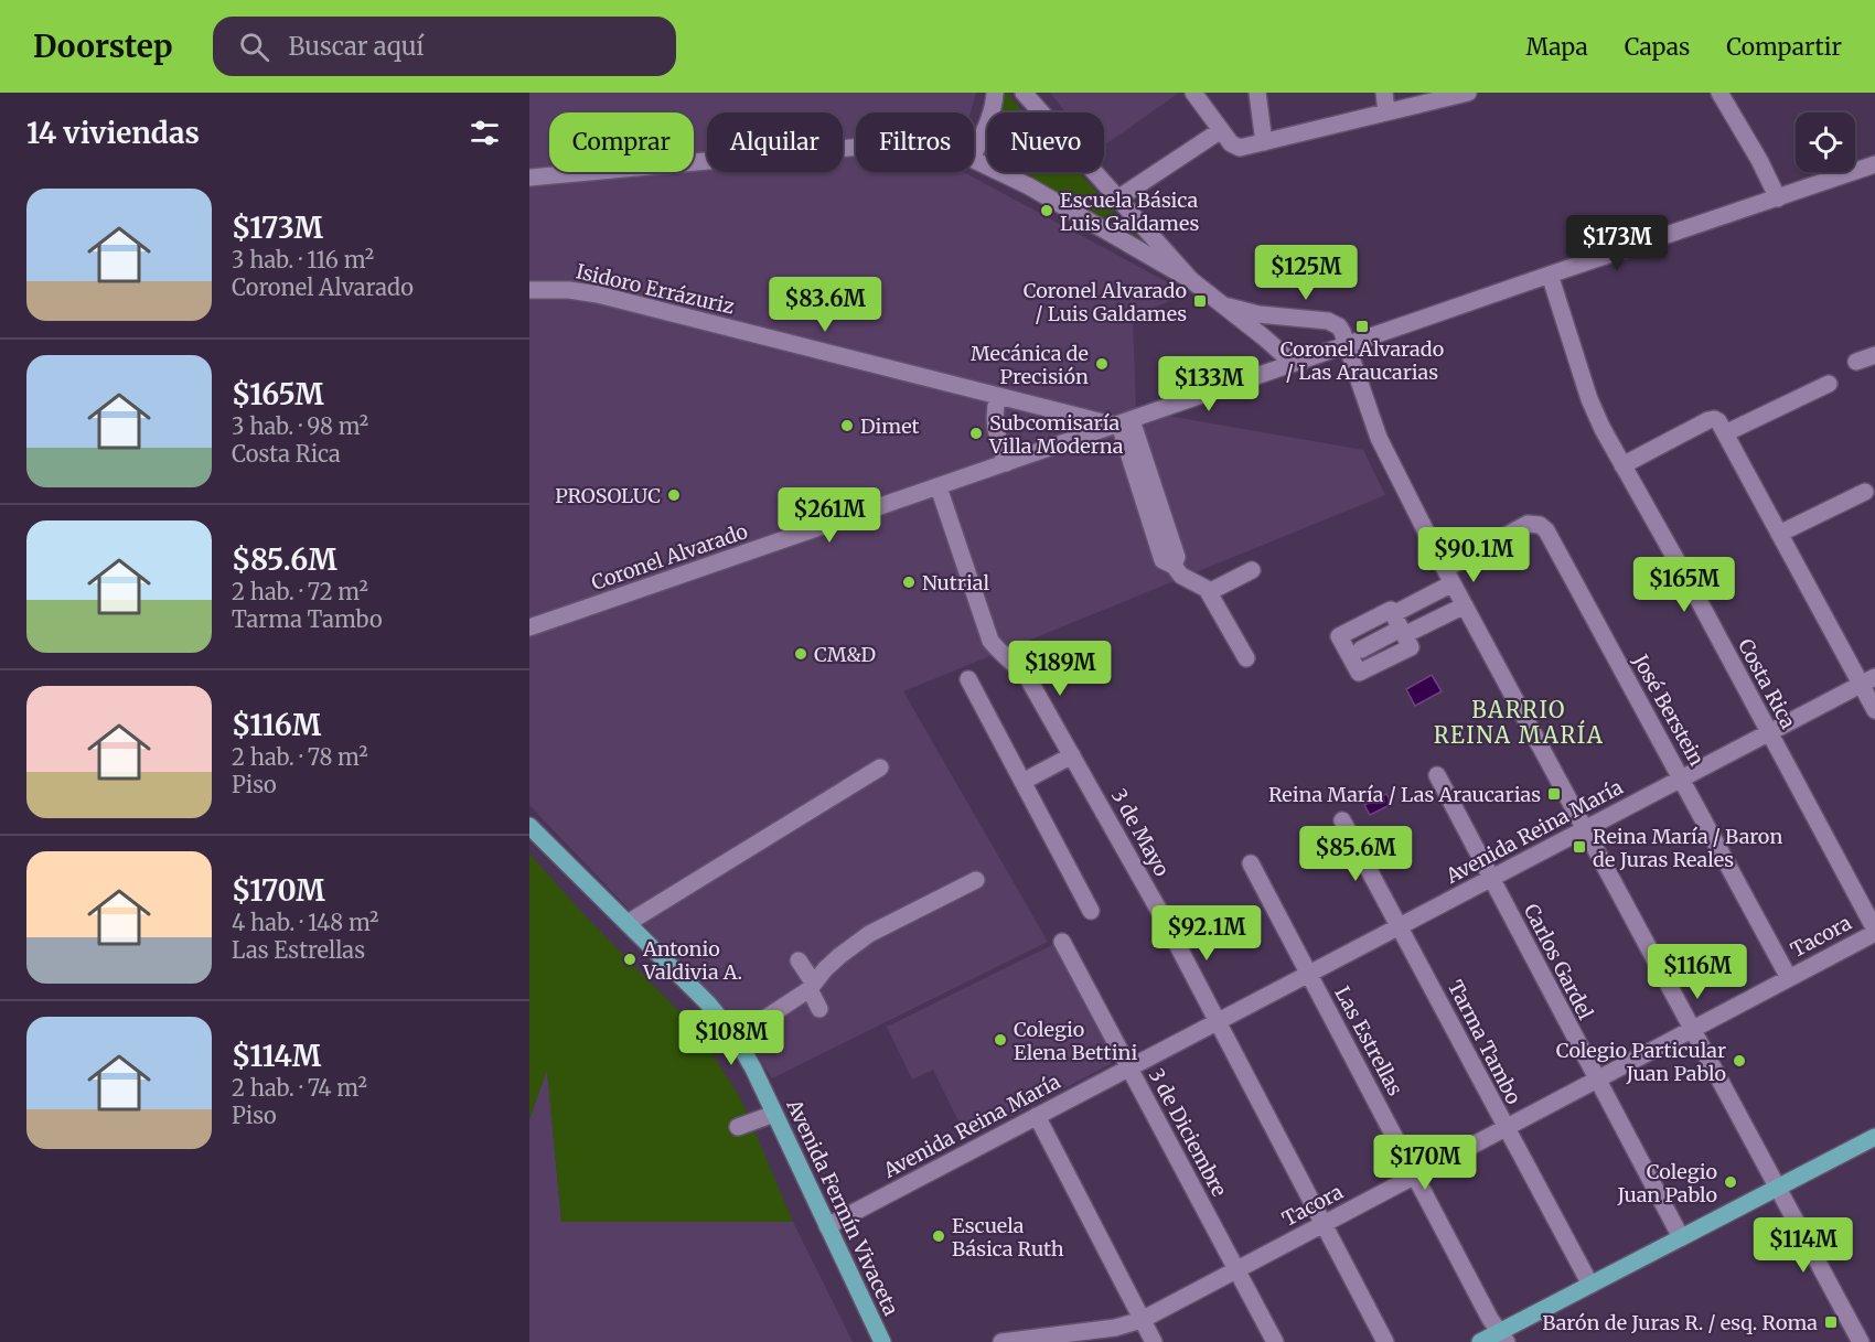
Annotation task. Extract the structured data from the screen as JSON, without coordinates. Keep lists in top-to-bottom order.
{
  "streets": {
    "main road": ["Avenida Fermín Vivaceta"],
    "street": [
      "Isidoro Errázuriz",
      "Coronel Alvarado",
      "Costa Rica",
      "José Berstein",
      "Avenida Reina María",
      "3 de Mayo",
      "Tacora",
      "Carlos Gardel",
      "Las Estrellas",
      "Tarma Tambo",
      "3 de Diciembre"
    ]
  },
  "crossings": [
    ["Isidoro Errázuriz", "Coronel Alvarado"],
    ["Coronel Alvarado", "Costa Rica"],
    ["Coronel Alvarado", "3 de Mayo"],
    ["Costa Rica", "Avenida Reina María"],
    ["Costa Rica", "Tacora"],
    ["José Berstein", "Avenida Reina María"],
    ["José Berstein", "Tacora"],
    ["Avenida Reina María", "3 de Mayo"],
    ["Avenida Reina María", "Carlos Gardel"],
    ["Avenida Reina María", "Las Estrellas"],
    ["Avenida Reina María", "Tarma Tambo"],
    ["Avenida Reina María", "3 de Diciembre"],
    ["Avenida Reina María", "Avenida Fermín Vivaceta"],
    ["3 de Mayo", "Tacora"],
    ["Tacora", "Carlos Gardel"],
    ["Tacora", "Las Estrellas"],
    ["Tacora", "Tarma Tambo"],
    ["Tacora", "3 de Diciembre"]
  ],
  "districts": ["BARRIO REINA MARÍA"],
  "places": {
    "other": [
      "Escuela Básica Luis Galdames",
      "Mecánica de Precisión",
      "Dimet",
      "Subcomisaría Villa Moderna",
      "PROSOLUC",
      "Nutrial",
      "CM&D",
      "Antonio Valdivia A.",
      "Colegio Elena Bettini",
      "Colegio Particular Juan Pablo",
      "Colegio Juan Pablo",
      "Escuela Básica Ruth"
    ],
    "transit": [
      "Coronel Alvarado / Luis Galdames",
      "Coronel Alvarado / Las Araucarias",
      "Reina María / Las Araucarias",
      "Reina María / Baron de Juras Reales",
      "Barón de Juras R. / esq. Roma"
    ]
  },
  "page": {
    "header": "Doorstep",
    "search": "Buscar aquí",
    "nav": ["Mapa", "Capas", "Compartir"],
    "heading": "14 viviendas",
    "chip": [
      "Comprar",
      "Alquilar",
      "Filtros",
      "Nuevo"
    ],
    "list": [
      {
        "name": "$173M",
        "note": "3 hab. · 116 m² · Coronel Alvarado"
      },
      {
        "name": "$165M",
        "note": "3 hab. · 98 m² · Costa Rica"
      },
      {
        "name": "$85.6M",
        "note": "2 hab. · 72 m² · Tarma Tambo"
      },
      {
        "name": "$116M",
        "note": "2 hab. · 78 m² · Piso"
      },
      {
        "name": "$170M",
        "note": "4 hab. · 148 m² · Las Estrellas"
      },
      {
        "name": "$114M",
        "note": "2 hab. · 74 m² · Piso"
      }
    ],
    "price": [
      "$173M",
      "$125M",
      "$83.6M",
      "$133M",
      "$261M",
      "$90.1M",
      "$165M",
      "$189M",
      "$85.6M",
      "$92.1M",
      "$116M",
      "$108M",
      "$170M",
      "$114M"
    ]
  }
}
